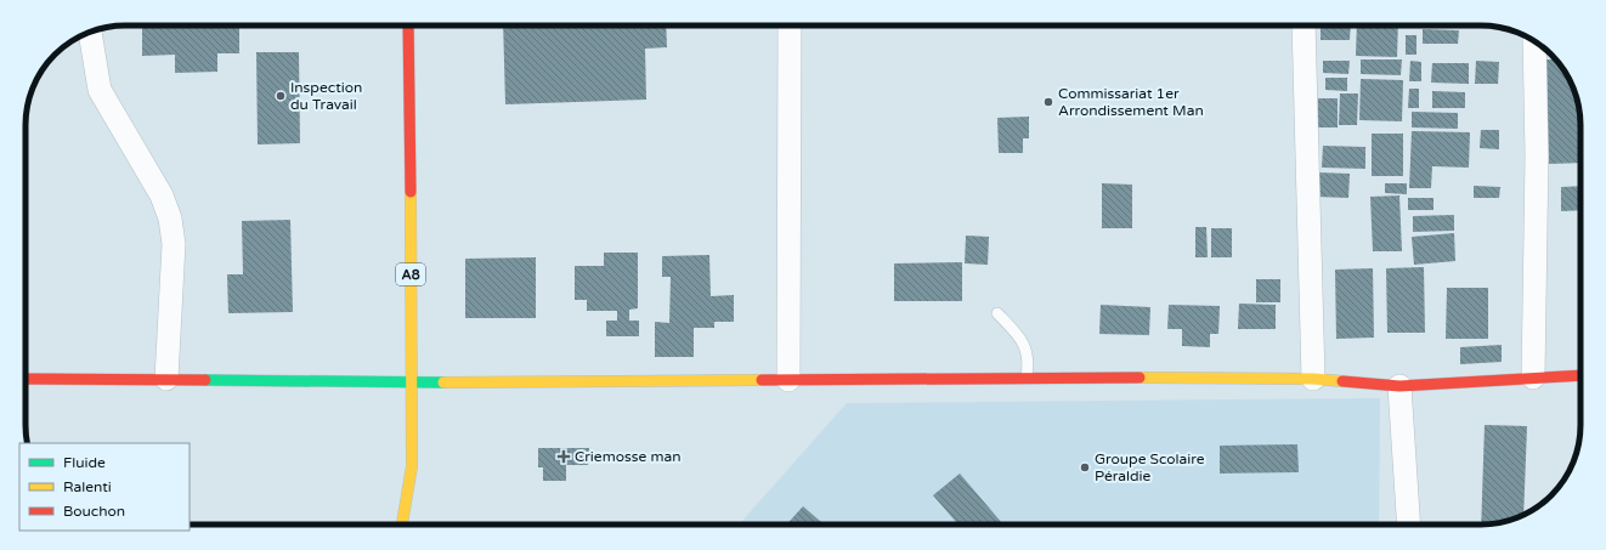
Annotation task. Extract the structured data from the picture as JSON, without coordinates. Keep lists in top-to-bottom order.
{
  "streets": {
    "street": ["A8"]
  },
  "places": {
    "other": ["Inspection du Travail", "Commissariat 1er Arrondissement Man", "Groupe Scolaire Péraldie"],
    "health": ["Criemosse man"]
  },
  "legend": ["Fluide", "Ralenti", "Bouchon"]
}
